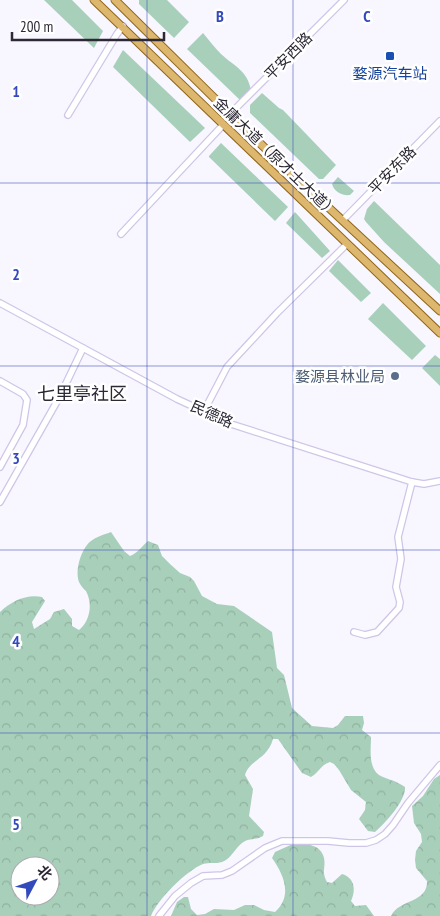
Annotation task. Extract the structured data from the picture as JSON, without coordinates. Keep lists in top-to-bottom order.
{
  "streets": {
    "main road": ["金庸大道（原才士大道）"],
    "street": ["平安西路", "平安东路", "民德路"]
  },
  "crossings": [
    ["平安西路", "金庸大道（原才士大道）"],
    ["金庸大道（原才士大道）", "平安东路"]
  ],
  "districts": ["七里亭社区"],
  "places": {
    "transit": ["婺源汽车站"],
    "other": ["婺源县林业局"]
  },
  "scale_bar": "200 m",
  "north": "top right",
  "grid": {
    "columns": ["B", "C"],
    "rows": [
      "1",
      "2",
      "3",
      "4",
      "5"
    ]
  }
}
